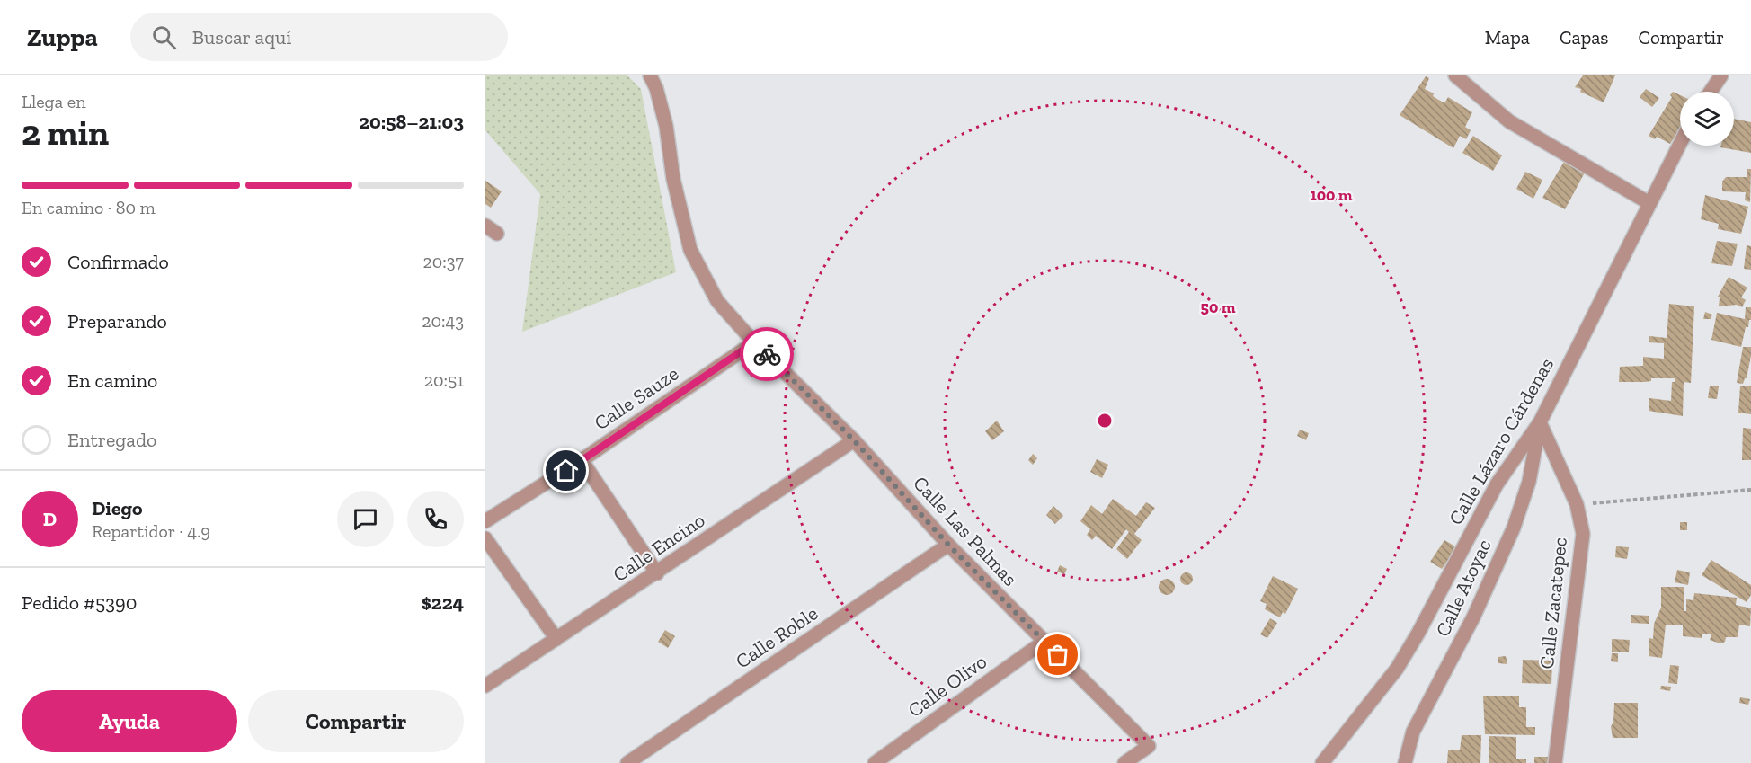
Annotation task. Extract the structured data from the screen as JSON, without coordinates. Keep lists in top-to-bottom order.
{
  "streets": {
    "street": [
      "Calle Sauze",
      "Calle Lázaro Cárdenas",
      "Calle Las Palmas",
      "Calle Encino",
      "Calle Atoyac",
      "Calle Zacatepec",
      "Calle Roble",
      "Calle Olivo"
    ]
  },
  "crossings": [
    ["Calle Sauze", "Calle Las Palmas"],
    ["Calle Lázaro Cárdenas", "Calle Atoyac"],
    ["Calle Lázaro Cárdenas", "Calle Zacatepec"],
    ["Calle Las Palmas", "Calle Encino"],
    ["Calle Las Palmas", "Calle Roble"],
    ["Calle Las Palmas", "Calle Olivo"],
    ["Calle Atoyac", "Calle Zacatepec"]
  ],
  "page": {
    "header": "Zuppa",
    "search": "Buscar aquí",
    "nav": ["Mapa", "Capas", "Compartir"],
    "heading": ["2 min", "Llega en", "20:58–21:03"],
    "panel": [
      "Diego",
      "Repartidor · 4.9",
      "Pedido #5390",
      "$224"
    ],
    "bar": "En camino · 80 m",
    "list": [
      ["Confirmado", "20:37"],
      ["Preparando", "20:43"],
      ["En camino", "20:51"],
      "Entregado"
    ],
    "round": "D",
    "buttons": ["Ayuda", "Compartir"]
  },
  "rings": ["100 m", "50 m"]
}
